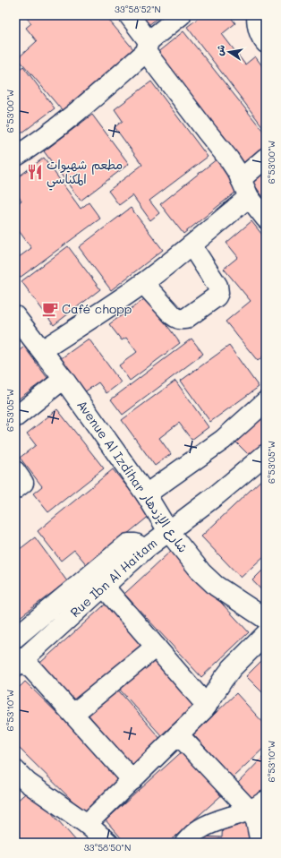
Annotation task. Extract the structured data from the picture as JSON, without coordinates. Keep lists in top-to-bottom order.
{
  "streets": {
    "street": ["Avenue Al Izdihar شارع الإزدهار", "Rue Ibn Al Haitam"]
  },
  "crossings": [
    ["Avenue Al Izdihar شارع الإزدهار", "Rue Ibn Al Haitam"]
  ],
  "places": {
    "restaurant": ["مطعم شهيوات المكناسي"],
    "cafe": ["Café chopp"]
  },
  "north": "left",
  "coordinates": [
    "33°58'52\"N",
    "6°53'00\"W",
    "6°53'05\"W",
    "6°53'10\"W",
    "33°58'50\"N"
  ]
}
